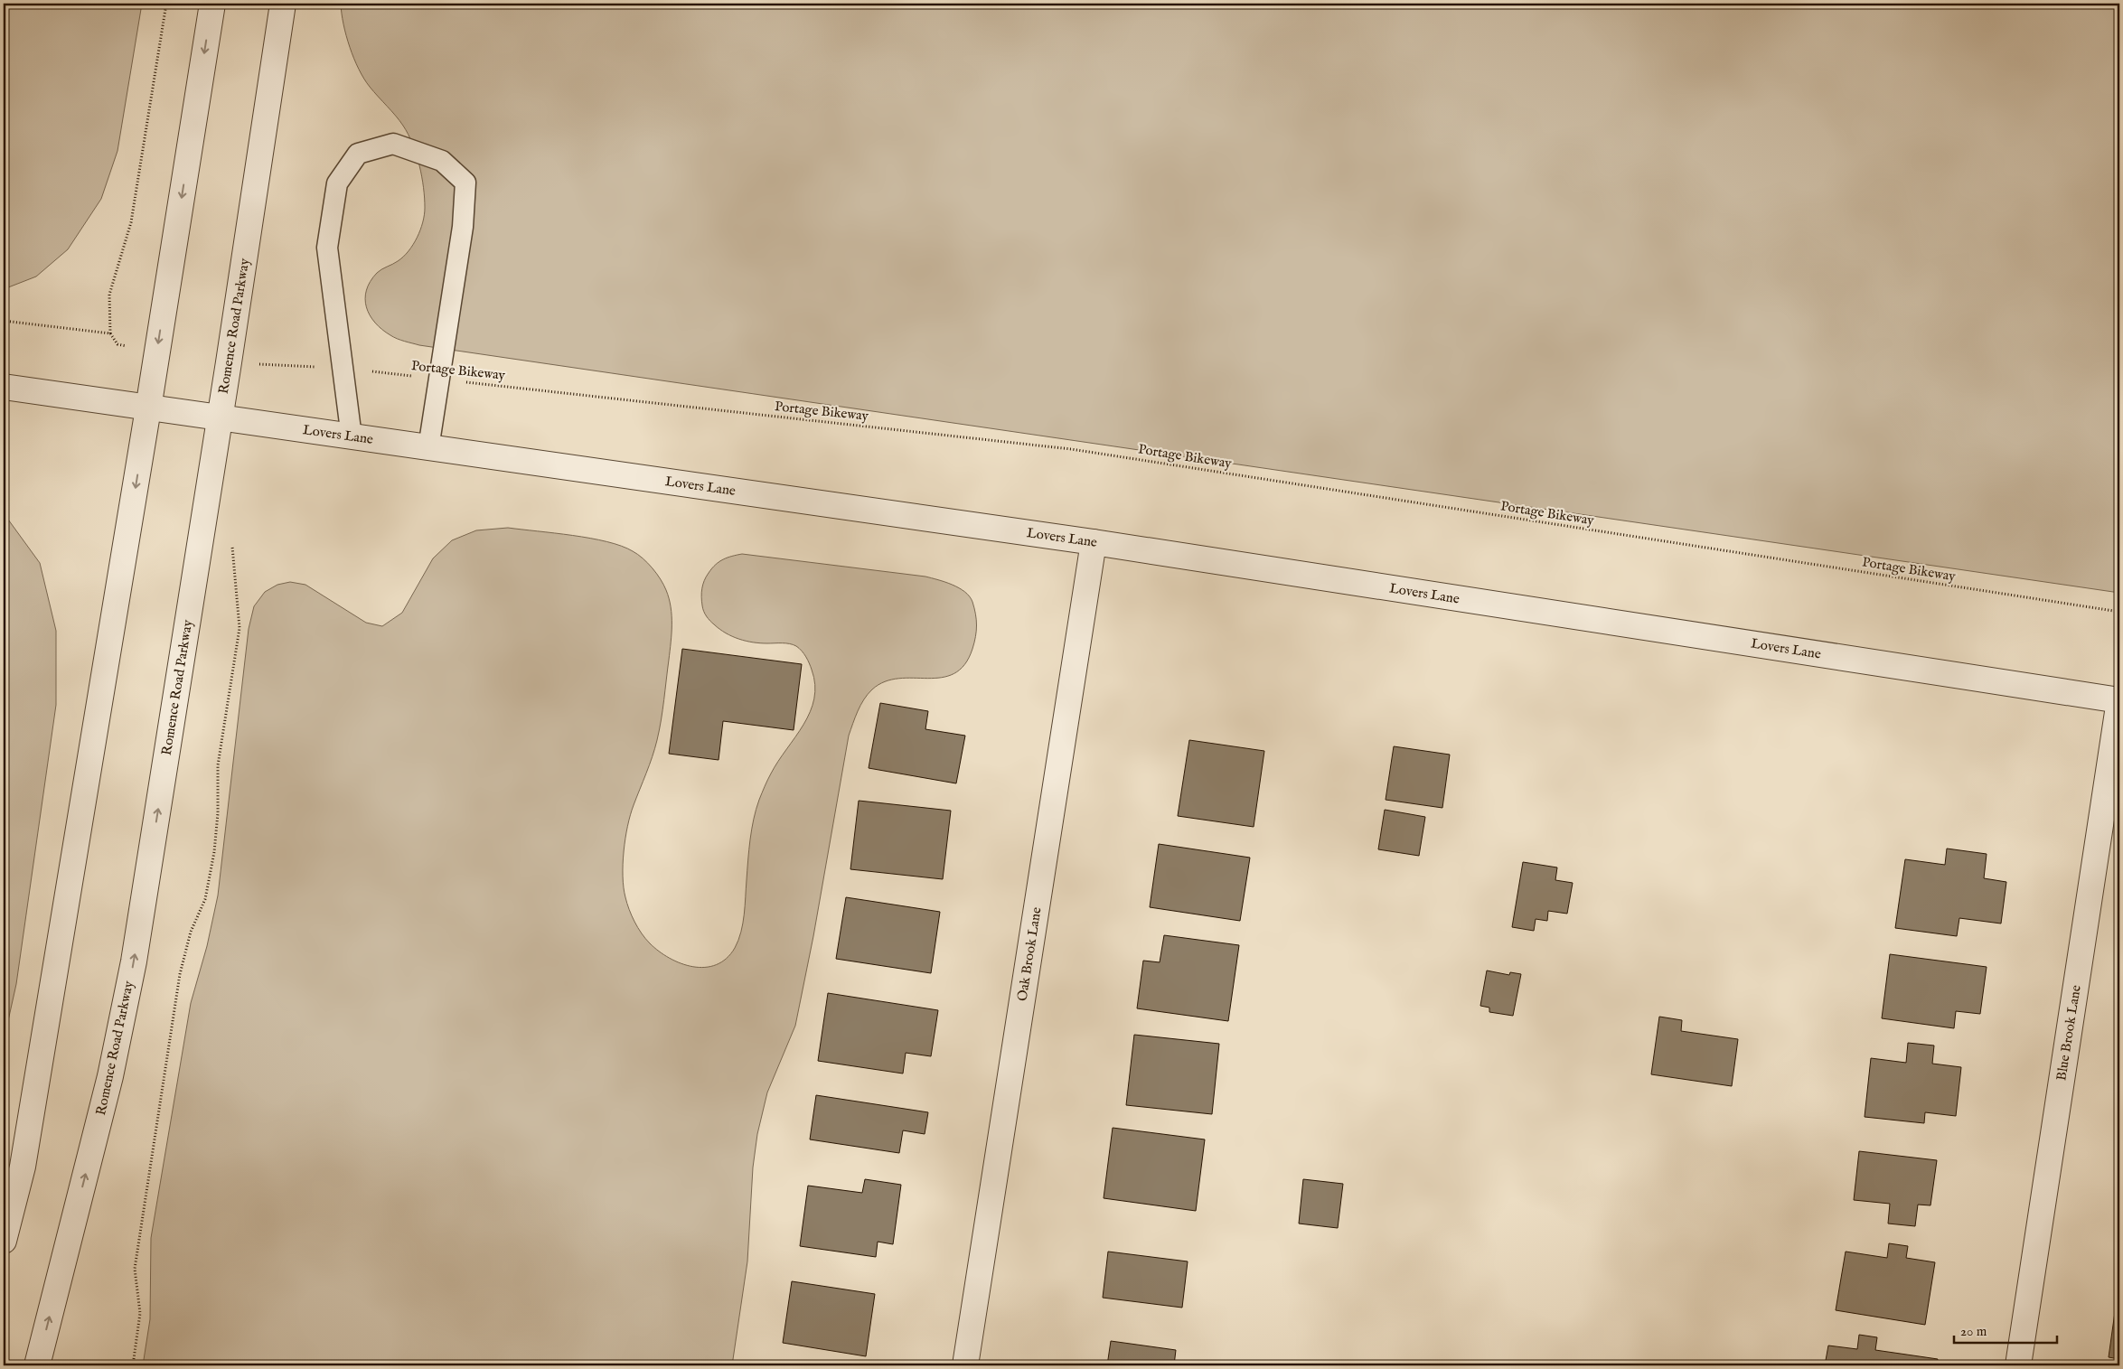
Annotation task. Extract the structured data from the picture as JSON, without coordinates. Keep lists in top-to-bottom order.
{
  "streets": {
    "street": [
      "Romence Road Parkway",
      "Lovers Lane",
      "Oak Brook Lane",
      "Blue Brook Lane"
    ],
    "path": ["Portage Bikeway"]
  },
  "crossings": [
    ["Romence Road Parkway", "Lovers Lane"],
    ["Lovers Lane", "Oak Brook Lane"],
    ["Lovers Lane", "Blue Brook Lane"]
  ],
  "scale_bar": "20 m"
}
